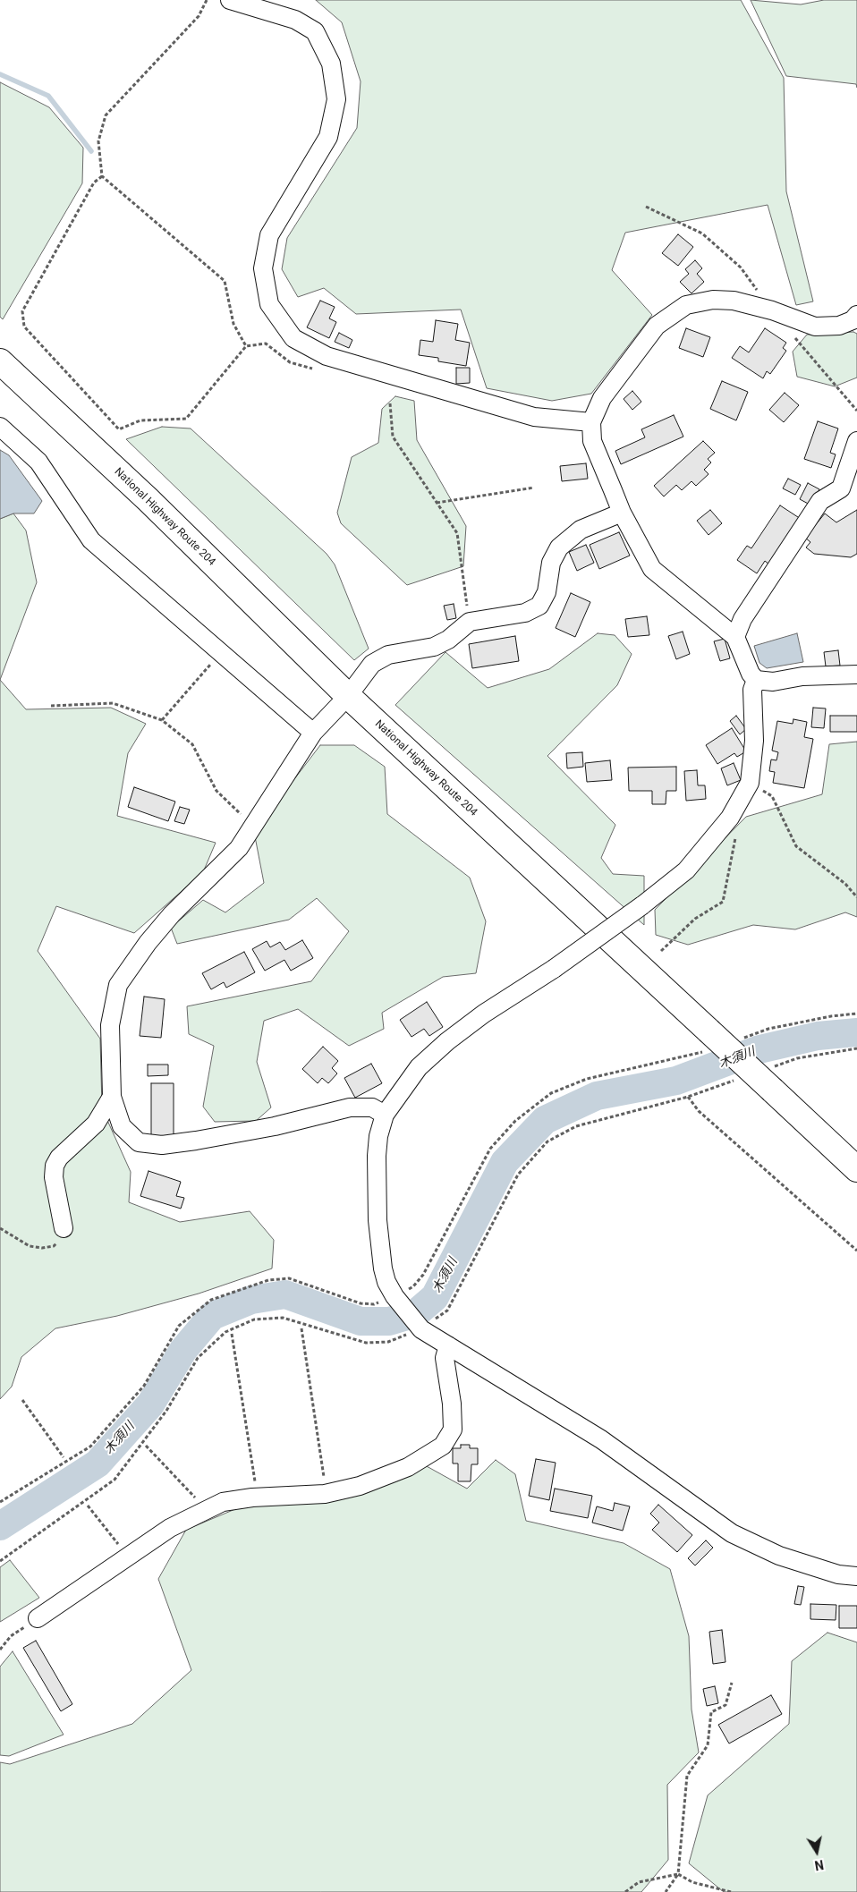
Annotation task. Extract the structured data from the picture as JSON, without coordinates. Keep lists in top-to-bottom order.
{
  "streets": {
    "highway": ["National Highway Route 204"]
  },
  "water": ["木須川"],
  "north": "bottom"
}
